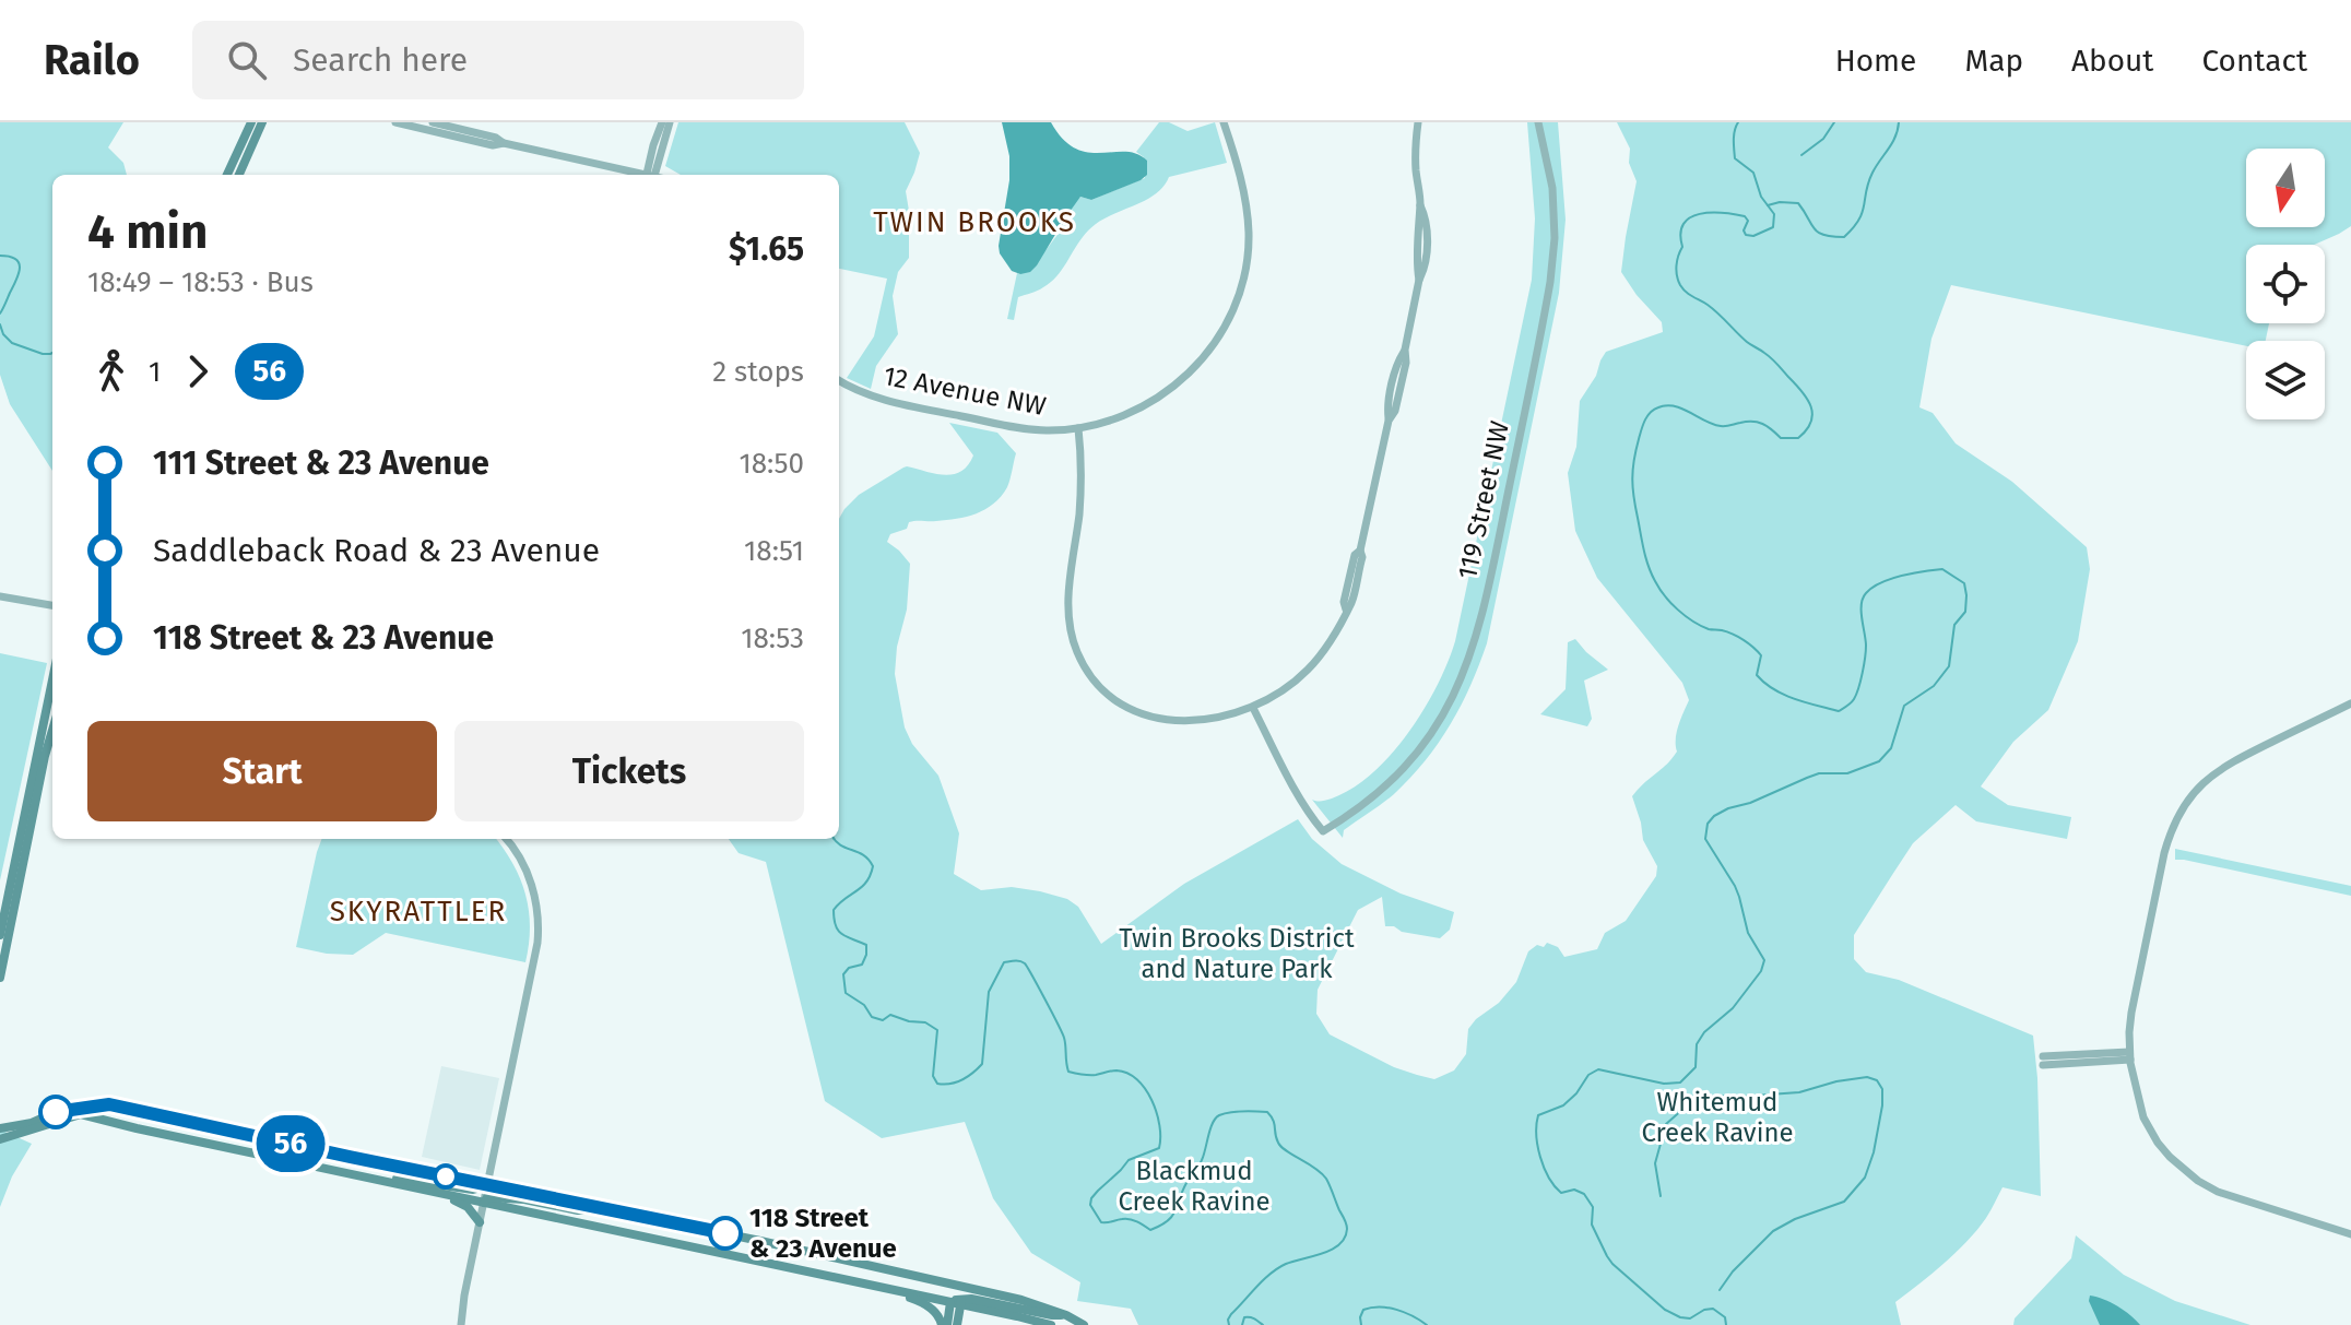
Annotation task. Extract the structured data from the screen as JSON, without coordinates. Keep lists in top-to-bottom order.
{
  "streets": {
    "street": ["12 Avenue NW", "119 Street NW"]
  },
  "districts": ["TWIN BROOKS", "SKYRATTLER"],
  "parks": ["Twin Brooks District and Nature Park", "Whitemud Creek Ravine", "Blackmud Creek Ravine"],
  "places": ["118 Street & 23 Avenue"],
  "lines": ["bus line 56"],
  "north": "bottom",
  "page": {
    "header": "Railo",
    "search": "Search here",
    "nav": [
      "Home",
      "Map",
      "About",
      "Contact"
    ],
    "on_map": "56",
    "heading": ["4 min", "18:49 – 18:53 · Bus", "$1.65"],
    "legs": ["1", "56", "2 stops"],
    "list": [
      {
        "name": "111 Street & 23 Avenue",
        "value": "18:50"
      },
      {
        "name": "Saddleback Road & 23 Avenue",
        "value": "18:51"
      },
      {
        "name": "118 Street & 23 Avenue",
        "value": "18:53"
      }
    ],
    "buttons": ["Start", "Tickets"]
  }
}
